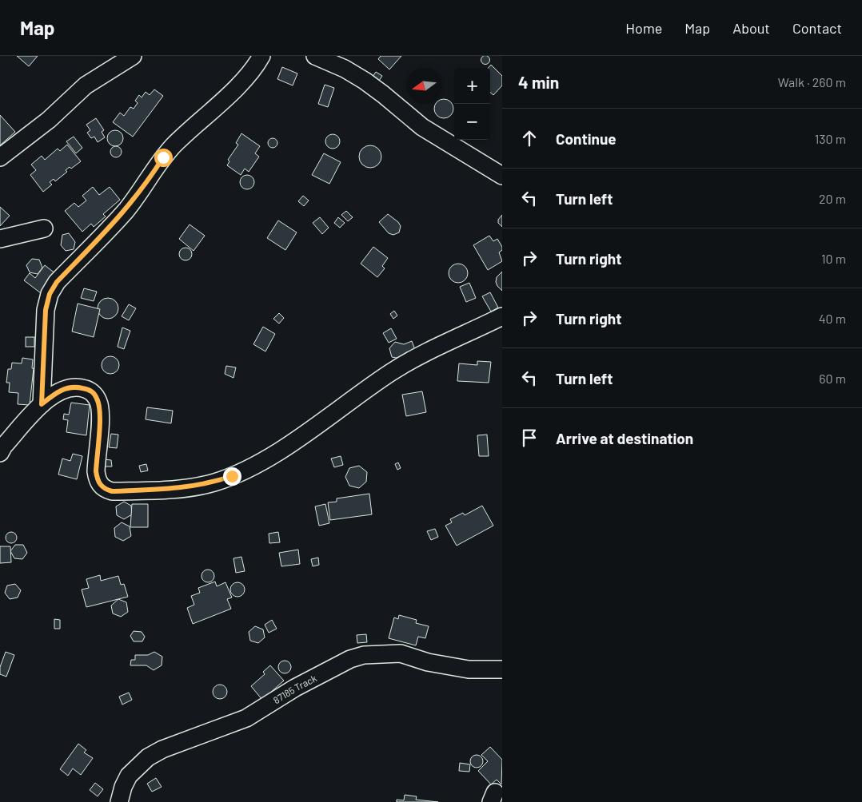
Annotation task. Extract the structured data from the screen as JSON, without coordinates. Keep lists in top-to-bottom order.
{
  "streets": {
    "street": ["87185 Track"]
  },
  "north": "left",
  "page": {
    "header": "Map",
    "nav": [
      "Home",
      "Map",
      "About",
      "Contact"
    ],
    "heading": ["4 min", "Walk · 260 m"],
    "map_buttons": ["+", "−"],
    "list": [
      ["Continue", "130 m"],
      ["Turn left", "20 m"],
      ["Turn right", "10 m"],
      ["Turn right", "40 m"],
      ["Turn left", "60 m"],
      "Arrive at destination"
    ]
  }
}
